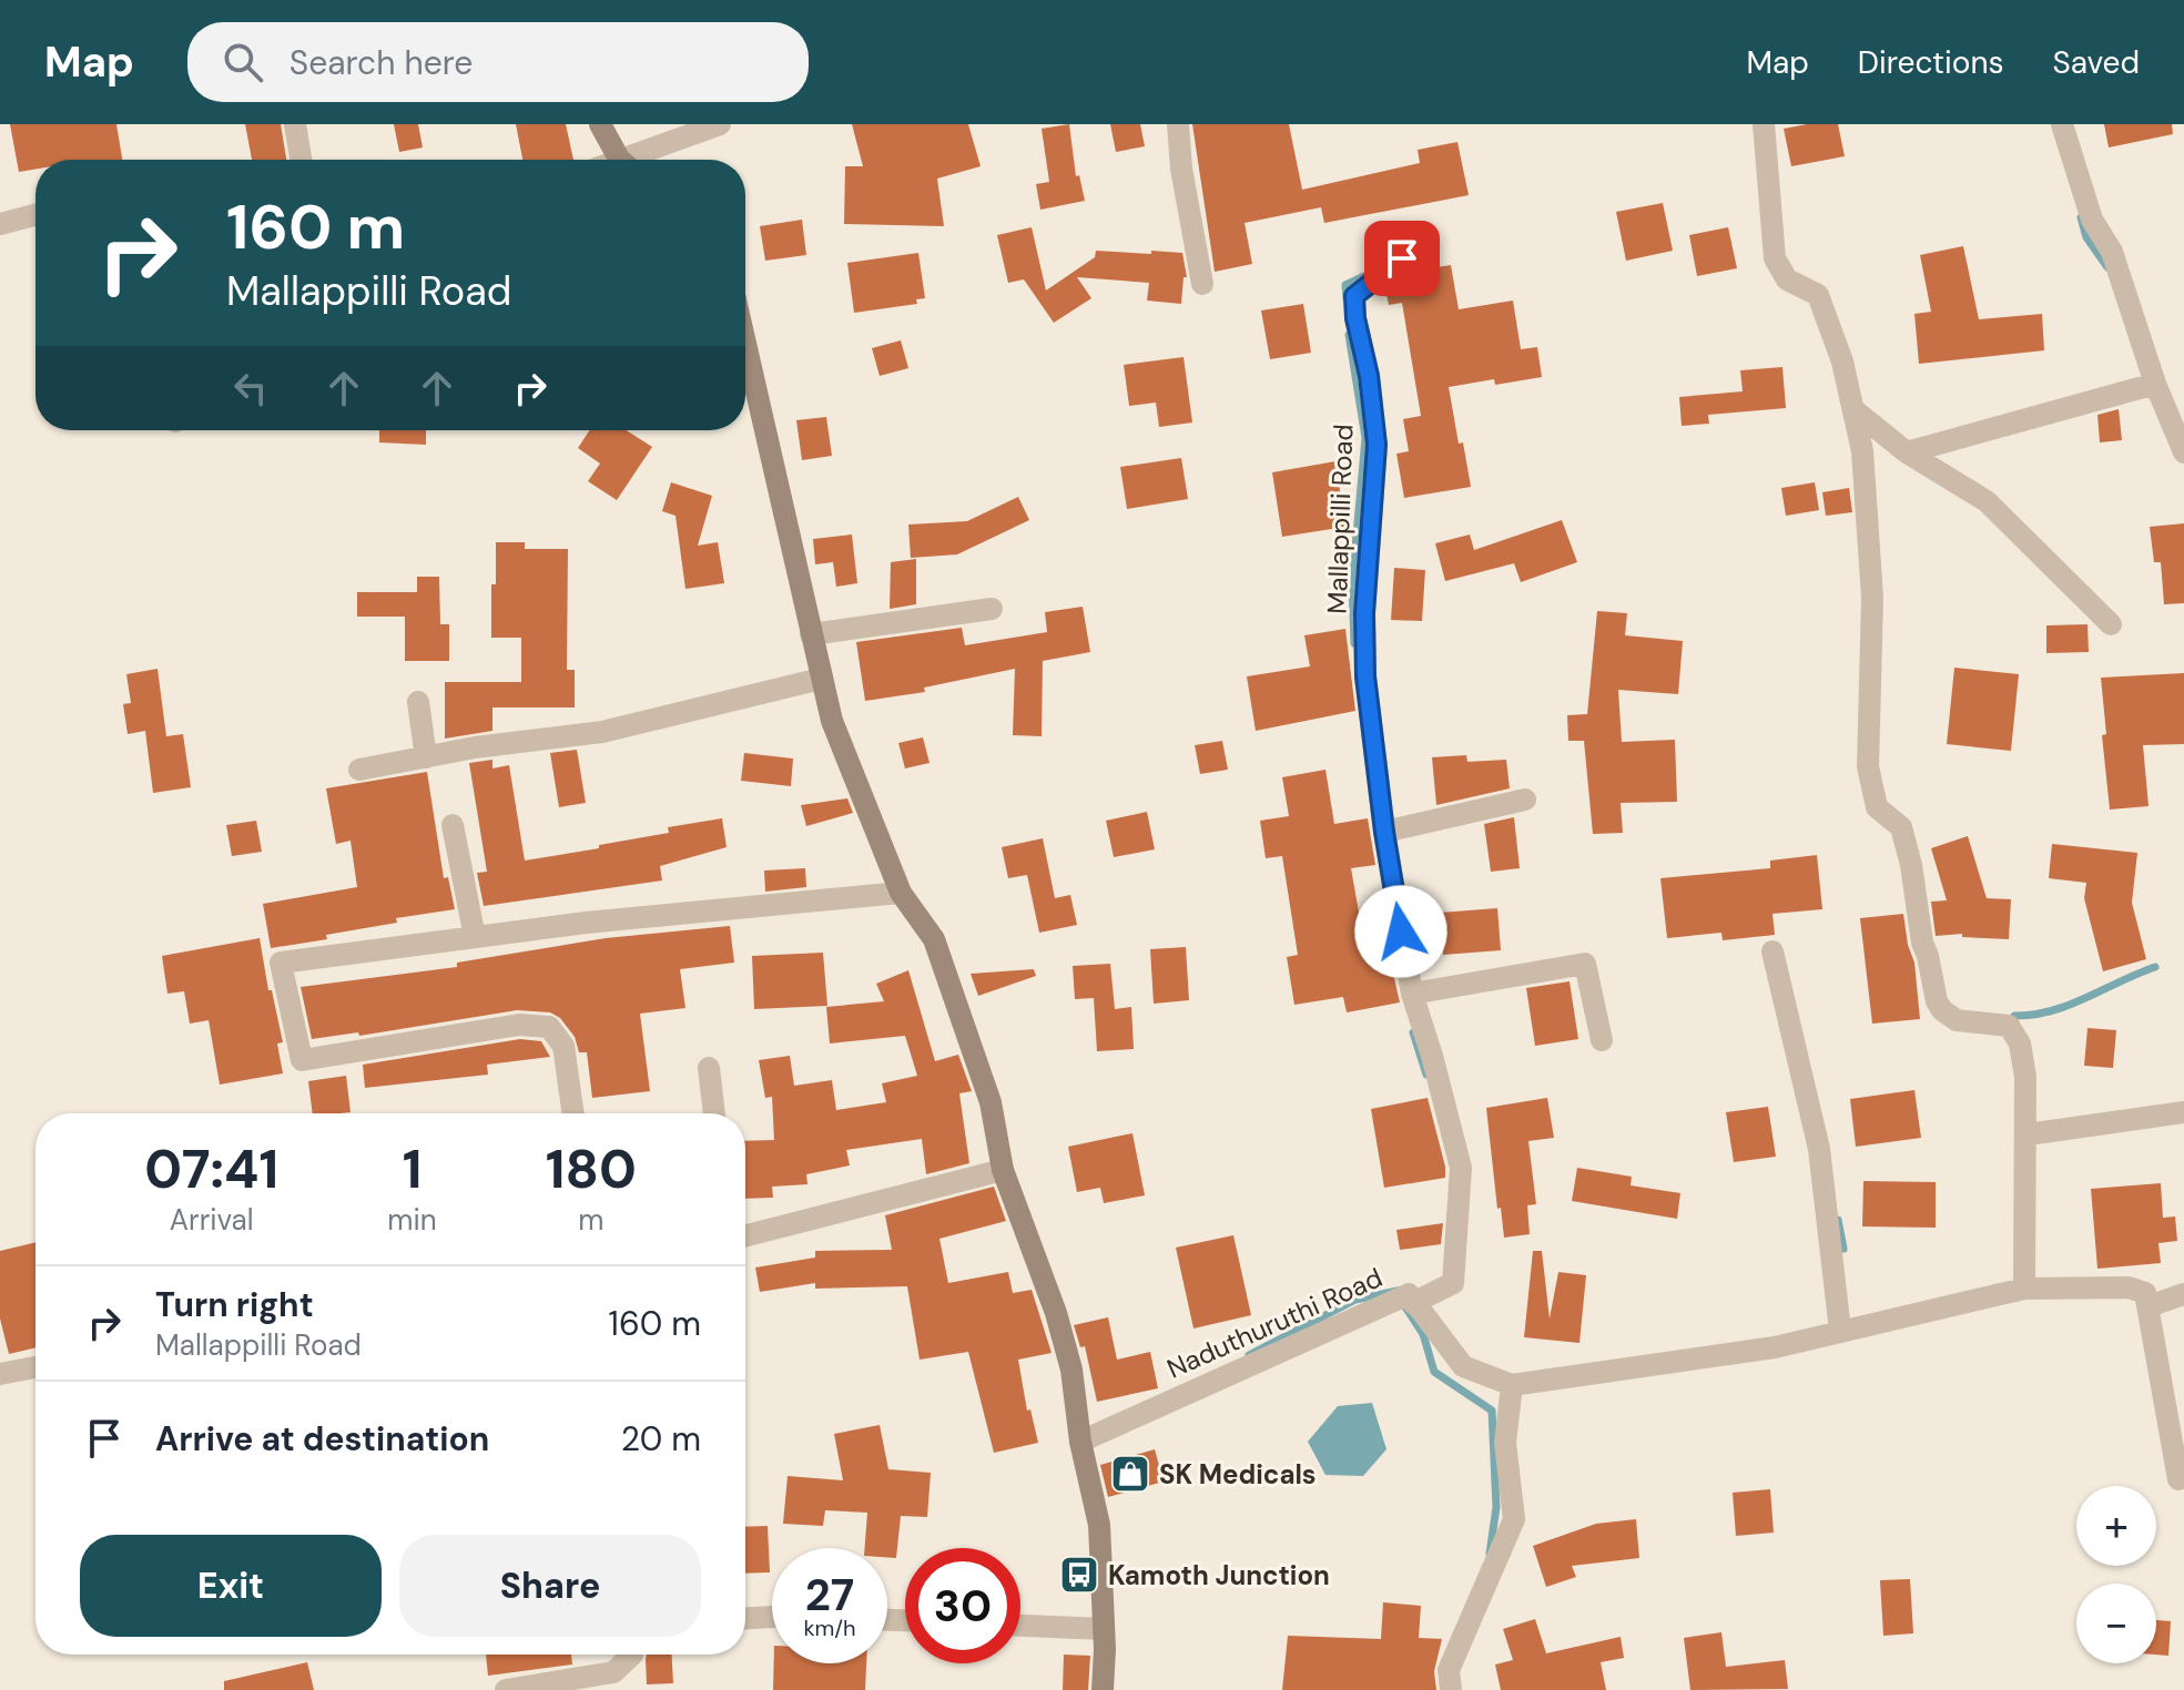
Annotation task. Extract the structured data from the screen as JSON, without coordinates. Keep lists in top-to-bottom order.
{
  "streets": {
    "street": ["Mallappilli Road", "Naduthuruthi Road"]
  },
  "crossings": [
    ["Mallappilli Road", "Naduthuruthi Road"]
  ],
  "places": {
    "shop": ["SK Medicals"],
    "bus stop": ["Kamoth Junction"]
  },
  "page": {
    "header": "Map",
    "search": "Search here",
    "nav": ["Map", "Directions", "Saved"],
    "turn": ["160 m", "Mallappilli Road"],
    "eta": [
      "07:41",
      "Arrival",
      "1",
      "min",
      "180",
      "m"
    ],
    "list": [
      {
        "name": "Turn right",
        "note": "Mallappilli Road",
        "value": "160 m"
      },
      {
        "name": "Arrive at destination",
        "value": "20 m"
      }
    ],
    "map_buttons": ["+", "−"],
    "buttons": ["Exit", "Share"],
    "speed": "27 km/h",
    "limit": "30"
  }
}
